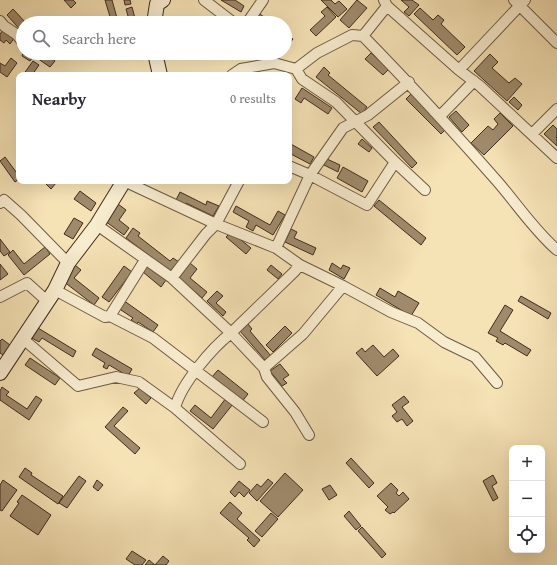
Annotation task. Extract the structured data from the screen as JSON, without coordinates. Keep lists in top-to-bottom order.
{
  "page": {
    "search": "Search here",
    "heading": ["Nearby", "0 results"],
    "map_buttons": ["+", "−"]
  }
}
